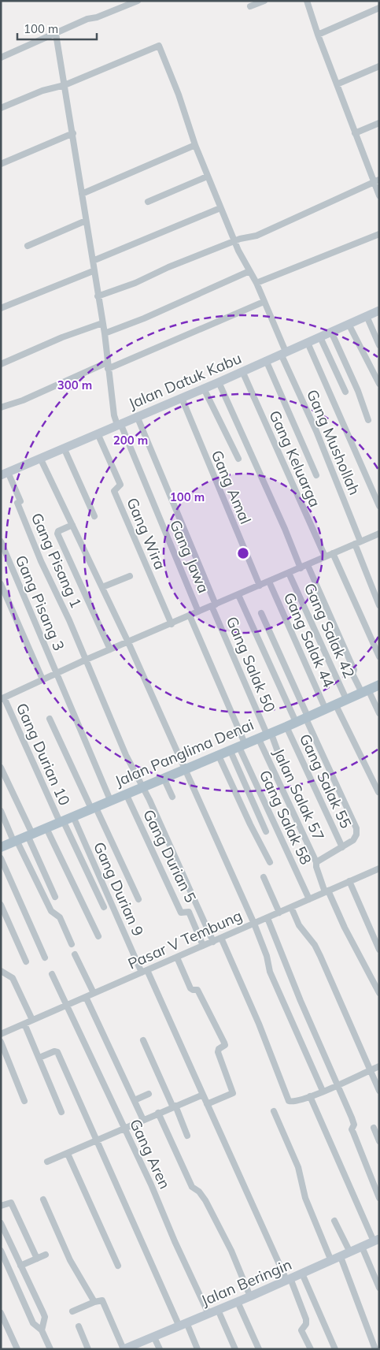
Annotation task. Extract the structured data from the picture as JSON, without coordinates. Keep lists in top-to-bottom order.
{
  "streets": {
    "main road": ["Jalan Panglima Denai"],
    "street": [
      "Jalan Datuk Kabu",
      "Gang Mushollah",
      "Gang Keluarga",
      "Gang Amal",
      "Gang Wira",
      "Gang Jawa",
      "Gang Pisang 1",
      "Gang Pisang 3",
      "Gang Salak 42",
      "Gang Salak 44",
      "Gang Salak 50",
      "Gang Durian 10",
      "Gang Salak 55",
      "Jalan Salak 57",
      "Gang Salak 58",
      "Gang Durian 5",
      "Gang Durian 9",
      "Pasar V Tembung",
      "Gang Aren",
      "Jalan Beringin"
    ]
  },
  "crossings": [
    ["Jalan Datuk Kabu", "Gang Mushollah"],
    ["Jalan Datuk Kabu", "Gang Keluarga"],
    ["Jalan Datuk Kabu", "Gang Amal"],
    ["Jalan Datuk Kabu", "Gang Wira"],
    ["Jalan Datuk Kabu", "Gang Jawa"],
    ["Jalan Datuk Kabu", "Gang Pisang 1"],
    ["Jalan Datuk Kabu", "Gang Salak 50"],
    ["Gang Mushollah", "Gang Jawa"],
    ["Gang Pisang 1", "Jalan Panglima Denai"],
    ["Gang Pisang 1", "Pasar V Tembung"],
    ["Gang Pisang 3", "Jalan Panglima Denai"],
    ["Gang Salak 42", "Jalan Panglima Denai"],
    ["Gang Salak 44", "Jalan Panglima Denai"],
    ["Gang Salak 50", "Jalan Panglima Denai"],
    ["Gang Salak 50", "Jalan Salak 57"],
    ["Jalan Panglima Denai", "Gang Durian 10"],
    ["Jalan Panglima Denai", "Gang Salak 55"],
    ["Jalan Panglima Denai", "Jalan Salak 57"],
    ["Jalan Panglima Denai", "Gang Salak 58"],
    ["Jalan Panglima Denai", "Gang Durian 5"],
    ["Jalan Panglima Denai", "Gang Durian 9"],
    ["Jalan Salak 57", "Pasar V Tembung"],
    ["Gang Salak 58", "Pasar V Tembung"],
    ["Gang Durian 5", "Pasar V Tembung"],
    ["Gang Durian 9", "Pasar V Tembung"],
    ["Gang Durian 9", "Jalan Beringin"],
    ["Pasar V Tembung", "Gang Aren"],
    ["Gang Aren", "Jalan Beringin"]
  ],
  "scale_bar": "100 m",
  "rings": ["300 m", "200 m", "100 m"]
}
